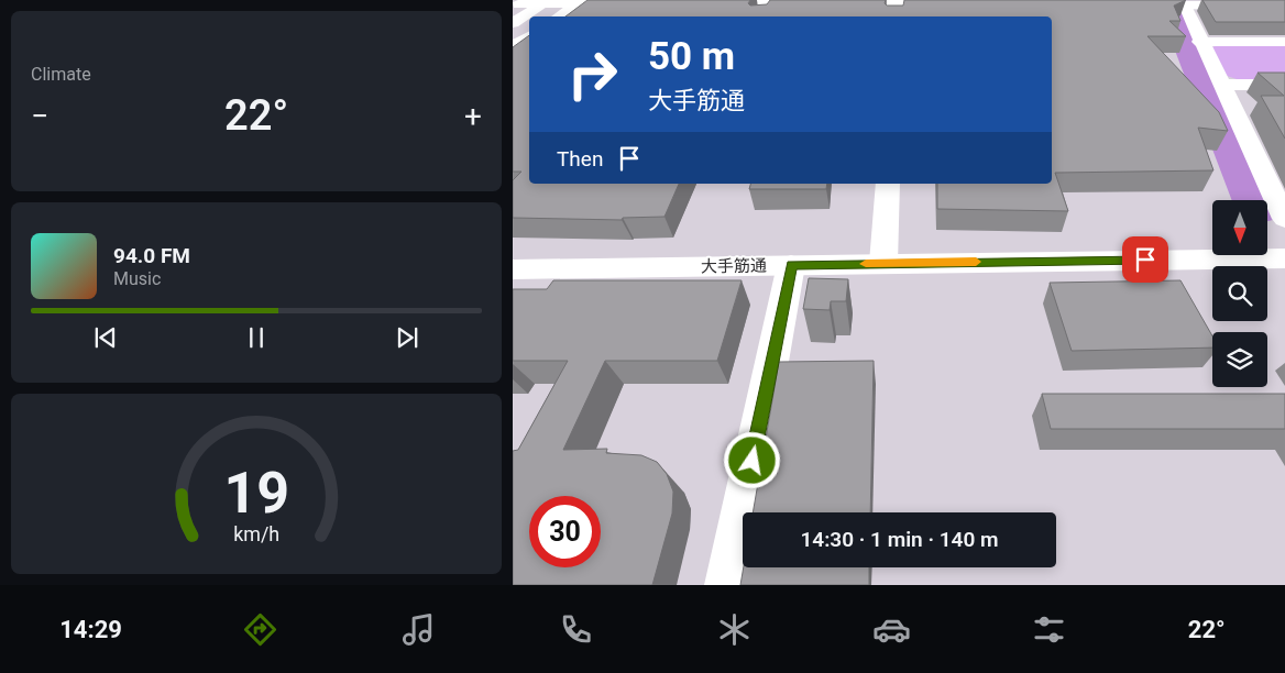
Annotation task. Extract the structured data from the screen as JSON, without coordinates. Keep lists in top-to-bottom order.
{
  "streets": {
    "main road": ["大手筋通"]
  },
  "north": "bottom",
  "page": {
    "tile": "Climate",
    "turn": ["50 m", "大手筋通"],
    "heat": ["−", "22°", "+"],
    "then": "Then",
    "song": ["94.0 FM", "Music"],
    "limit": "30",
    "trip": "14:30 · 1 min · 140 m",
    "tabs": ["14:29", "22°"],
    "gauge": ["19", "km/h"]
  }
}
